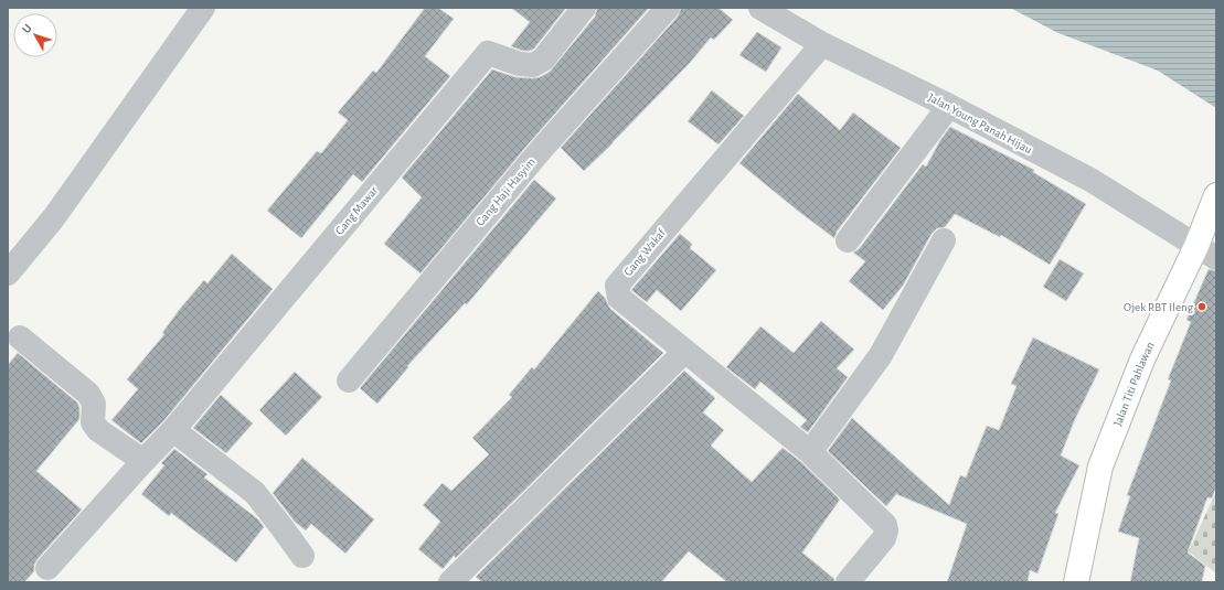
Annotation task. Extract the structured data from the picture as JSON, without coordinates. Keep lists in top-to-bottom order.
{
  "streets": {
    "main road": ["Jalan Titi Pahlawan"],
    "street": [
      "Jalan Young Panah Hijau",
      "Gang Haji Hasyim",
      "Gang Mawar",
      "Gang Wakaf"
    ]
  },
  "crossings": [
    ["Jalan Young Panah Hijau", "Gang Wakaf"],
    ["Jalan Young Panah Hijau", "Jalan Titi Pahlawan"]
  ],
  "places": ["Ojek RBT Ileng"],
  "north": "top left"
}
